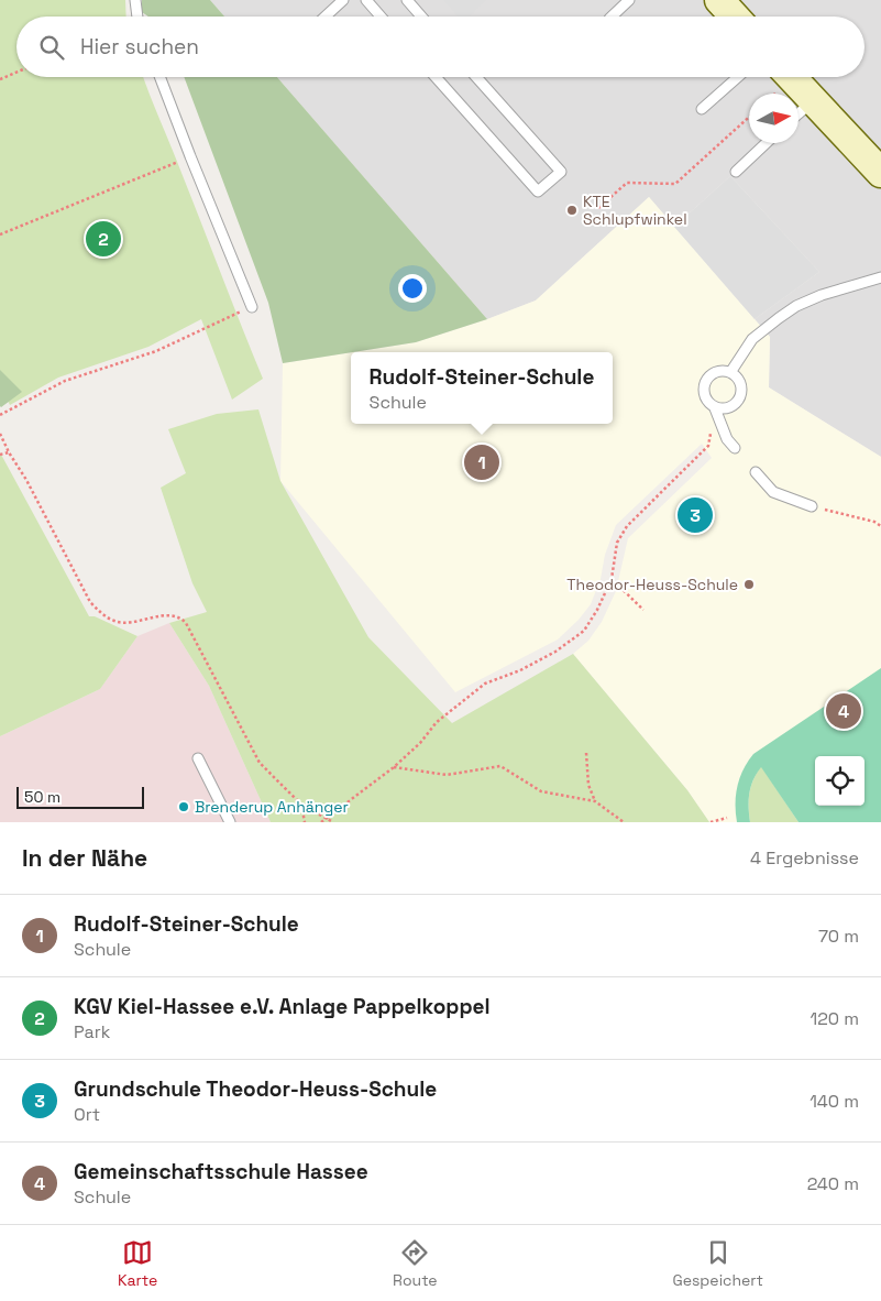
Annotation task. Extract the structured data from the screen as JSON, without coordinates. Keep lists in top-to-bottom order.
{
  "places": ["KTE Schlupfwinkel", "Theodor-Heuss-Schule", "Brenderup Anhänger"],
  "scale_bar": "50 m",
  "north": "right",
  "page": {
    "search": "Hier suchen",
    "pins": [
      "2",
      "1",
      "3",
      "4"
    ],
    "popup": ["Rudolf-Steiner-Schule", "Schule"],
    "scale": "50 m",
    "heading": ["In der Nähe", "4 Ergebnisse"],
    "list": [
      {
        "mark": "1",
        "name": "Rudolf-Steiner-Schule",
        "note": "Schule",
        "value": "70 m"
      },
      {
        "mark": "2",
        "name": "KGV Kiel-Hassee e.V. Anlage Pappelkoppel",
        "note": "Park",
        "value": "120 m"
      },
      {
        "mark": "3",
        "name": "Grundschule Theodor-Heuss-Schule",
        "note": "Ort",
        "value": "140 m"
      },
      {
        "mark": "4",
        "name": "Gemeinschaftsschule Hassee",
        "note": "Schule",
        "value": "240 m"
      }
    ],
    "nav": ["Karte", "Route", "Gespeichert"]
  }
}
